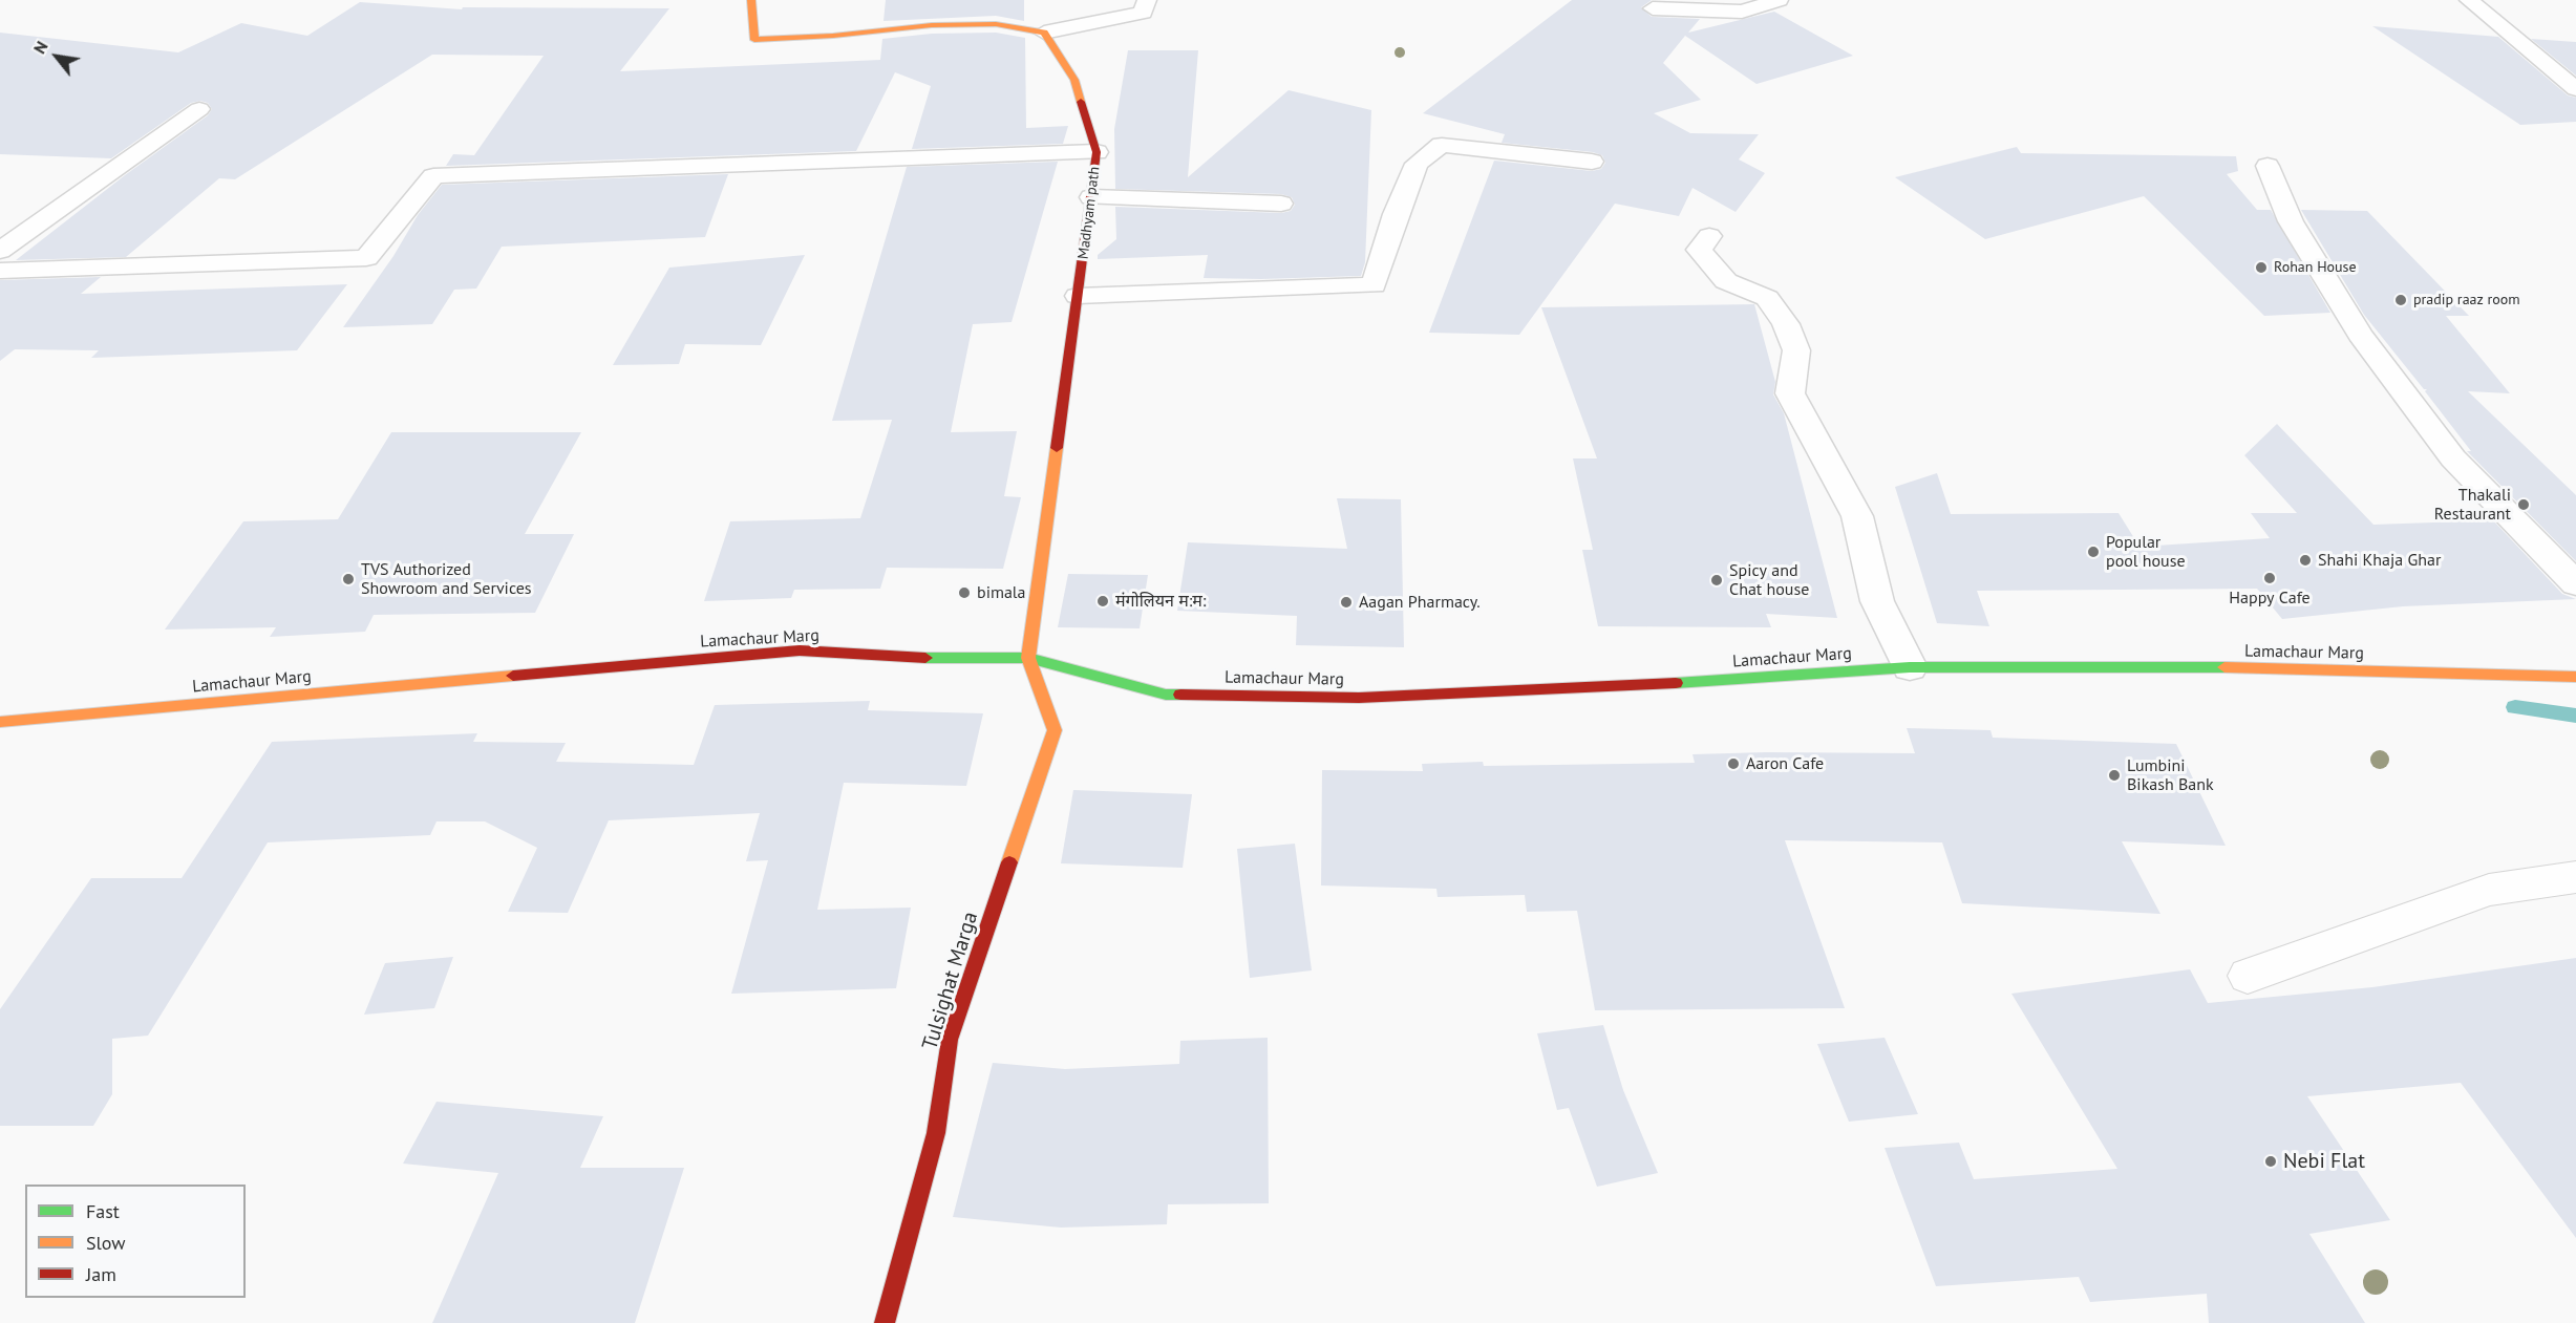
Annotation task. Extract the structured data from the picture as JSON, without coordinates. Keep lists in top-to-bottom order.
{
  "streets": {
    "street": ["Madhyam path", "Lamachaur Marg", "Tulsighat Marga"]
  },
  "crossings": [
    ["Madhyam path", "Lamachaur Marg"],
    ["Madhyam path", "Tulsighat Marga"],
    ["Lamachaur Marg", "Tulsighat Marga"]
  ],
  "places": [
    "Rohan House",
    "pradip raaz room",
    "Thakali Restaurant",
    "Popular pool house",
    "Shahi Khaja Ghar",
    "Happy Cafe",
    "TVS Authorized Showroom and Services",
    "Spicy and Chat house",
    "bimala",
    "मंगोलियन म:म:",
    "Aagan Pharmacy.",
    "Aaron Cafe",
    "Lumbini Bikash Bank",
    "Nebi Flat"
  ],
  "legend": ["Fast", "Slow", "Jam"],
  "north": "top left"
}
